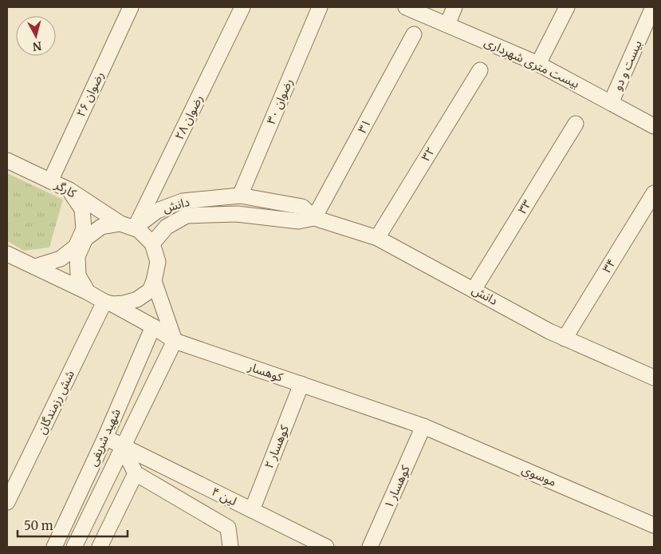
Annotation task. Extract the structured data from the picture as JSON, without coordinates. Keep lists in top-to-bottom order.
{
  "streets": {
    "street": [
      "بیست متری شهرداری",
      "بیست و دو",
      "رضوان ۲۶",
      "رضوان ۳۰",
      "رضوان ۲۸",
      "۳۱",
      "۳۲",
      "کارگر",
      "دانش",
      "۳۳",
      "۳۴",
      "کوهسار",
      "شش رزمندگان",
      "شهید شریفی",
      "کوهسار ۲",
      "موسوی",
      "کوهسار ۱",
      "لین ۴"
    ]
  },
  "crossings": [
    ["بیست متری شهرداری", "بیست و دو"],
    ["رضوان ۲۶", "کارگر"],
    ["رضوان ۳۰", "دانش"],
    ["رضوان ۲۸", "کارگر"],
    ["رضوان ۲۸", "دانش"],
    ["رضوان ۲۸", "کوهسار"],
    ["رضوان ۲۸", "شش رزمندگان"],
    ["۳۱", "دانش"],
    ["۳۲", "دانش"],
    ["کارگر", "دانش"],
    ["کارگر", "کوهسار"],
    ["کارگر", "شش رزمندگان"],
    ["دانش", "۳۳"],
    ["دانش", "۳۴"],
    ["دانش", "کوهسار"],
    ["دانش", "شش رزمندگان"],
    ["کوهسار", "شش رزمندگان"],
    ["کوهسار", "شهید شریفی"],
    ["کوهسار", "کوهسار ۲"],
    ["کوهسار", "موسوی"],
    ["کوهسار", "کوهسار ۱"],
    ["شهید شریفی", "لین ۴"],
    ["کوهسار ۲", "لین ۴"],
    ["موسوی", "کوهسار ۱"]
  ],
  "scale_bar": "50 m",
  "north": "bottom"
}
